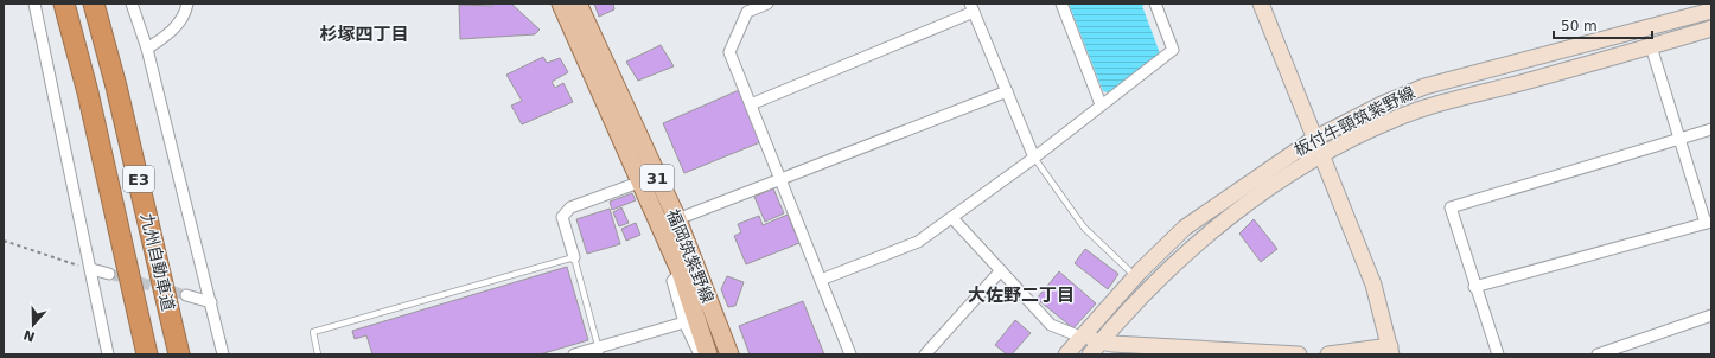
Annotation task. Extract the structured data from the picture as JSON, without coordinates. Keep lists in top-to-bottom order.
{
  "streets": {
    "highway": ["E3", "九州自動車道"],
    "main road": ["板付牛頸筑紫野線", "31", "福岡筑紫野線"]
  },
  "districts": ["杉塚四丁目", "大佐野二丁目"],
  "scale_bar": "50 m",
  "north": "bottom"
}
